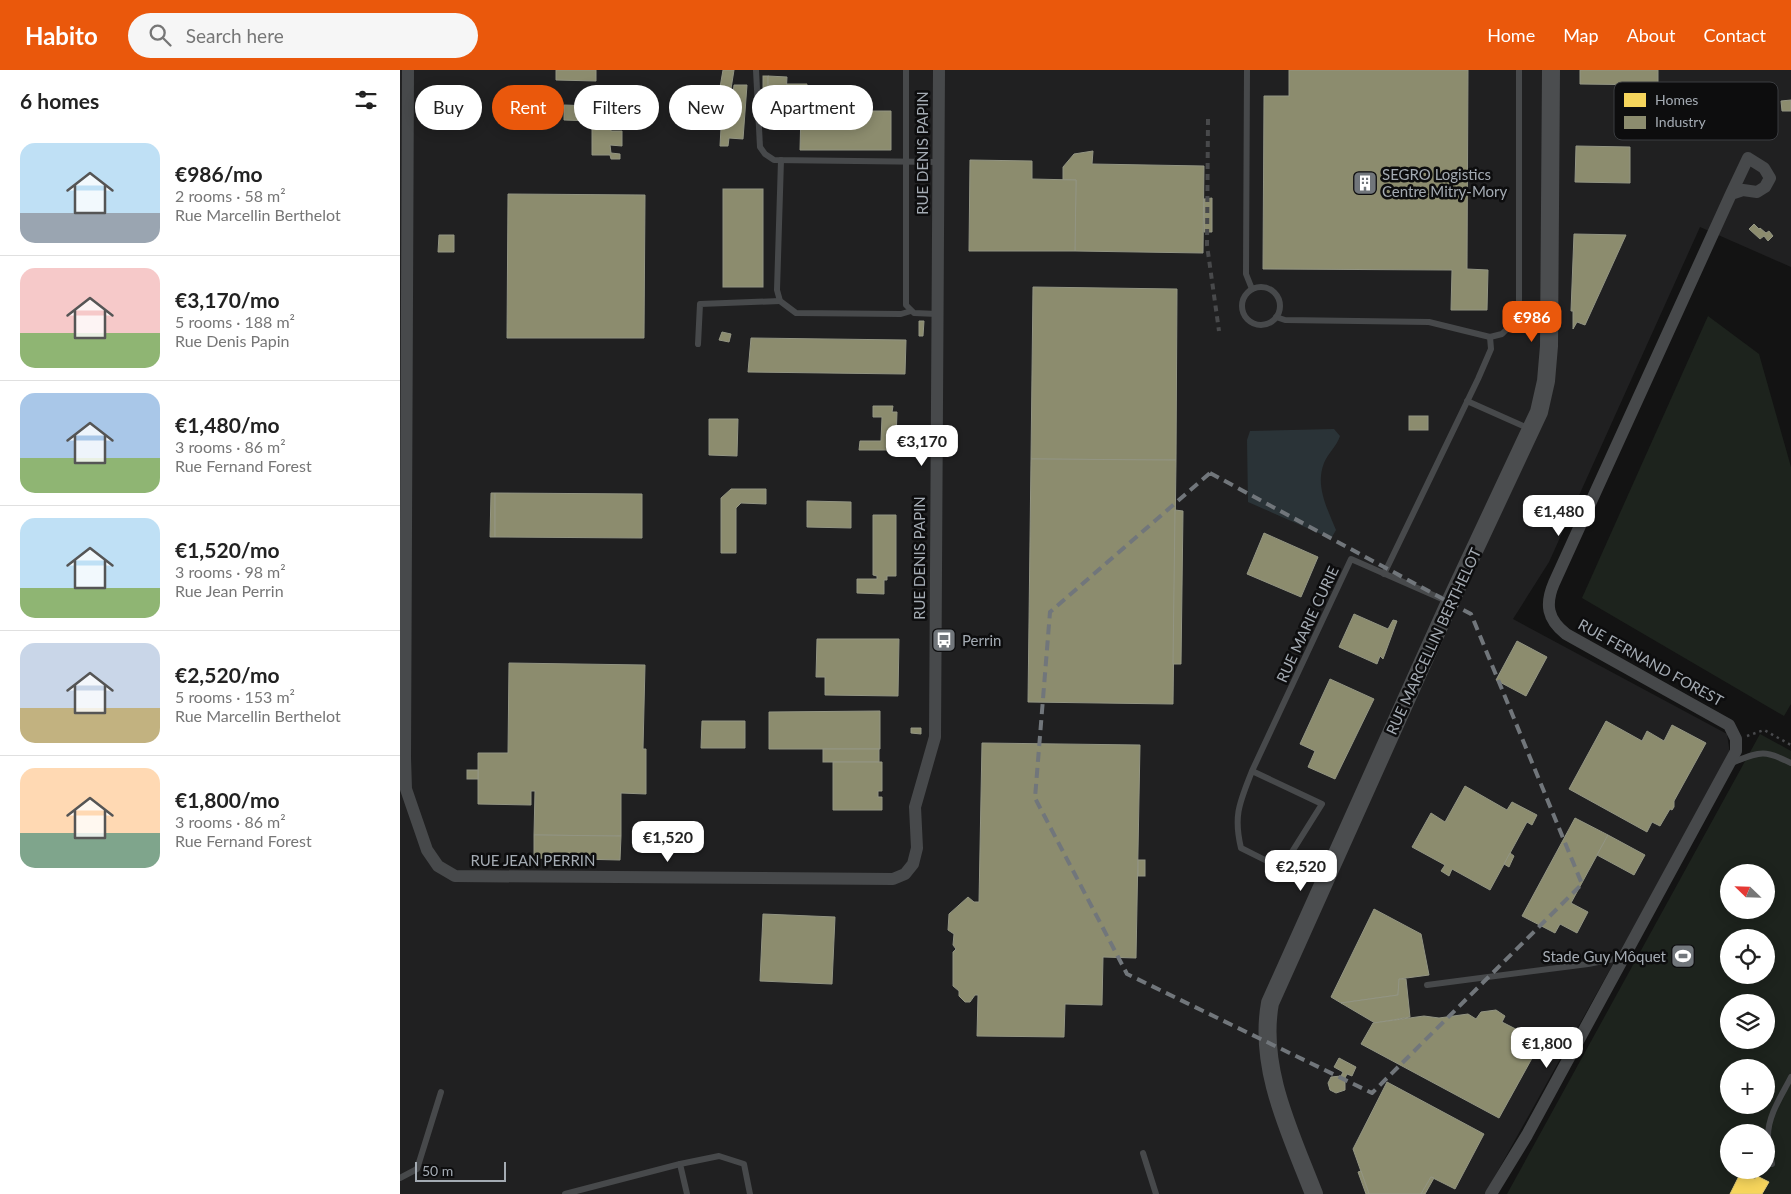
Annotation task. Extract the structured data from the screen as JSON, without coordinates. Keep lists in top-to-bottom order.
{
  "streets": {
    "street": [
      "RUE DENIS PAPIN",
      "RUE MARCELLIN BERTHELOT",
      "RUE FERNAND FOREST",
      "RUE JEAN PERRIN"
    ],
    "lane": ["RUE MARIE CURIE"]
  },
  "crossings": [
    ["RUE DENIS PAPIN", "RUE JEAN PERRIN"],
    ["RUE MARIE CURIE", "RUE MARCELLIN BERTHELOT"]
  ],
  "places": {
    "building": ["SEGRO Logistics Centre Mitry-Mory"],
    "bus stop": ["Perrin"],
    "sports": ["Stade Guy Môquet"]
  },
  "legend": ["Homes", "Industry"],
  "scale_bar": "50 m",
  "north": "top left",
  "page": {
    "header": "Habito",
    "search": "Search here",
    "nav": [
      "Home",
      "Map",
      "About",
      "Contact"
    ],
    "heading": "6 homes",
    "chip": [
      "Buy",
      "Rent",
      "Filters",
      "New",
      "Apartment"
    ],
    "list": [
      {
        "name": "€986/mo",
        "note": "2 rooms · 58 m² · Rue Marcellin Berthelot"
      },
      {
        "name": "€3,170/mo",
        "note": "5 rooms · 188 m² · Rue Denis Papin"
      },
      {
        "name": "€1,480/mo",
        "note": "3 rooms · 86 m² · Rue Fernand Forest"
      },
      {
        "name": "€1,520/mo",
        "note": "3 rooms · 98 m² · Rue Jean Perrin"
      },
      {
        "name": "€2,520/mo",
        "note": "5 rooms · 153 m² · Rue Marcellin Berthelot"
      },
      {
        "name": "€1,800/mo",
        "note": "3 rooms · 86 m² · Rue Fernand Forest"
      }
    ],
    "price": [
      "€986",
      "€3,170",
      "€1,480",
      "€1,520",
      "€2,520",
      "€1,800"
    ],
    "map_buttons": ["+", "−"],
    "scale": "50 m"
  }
}
